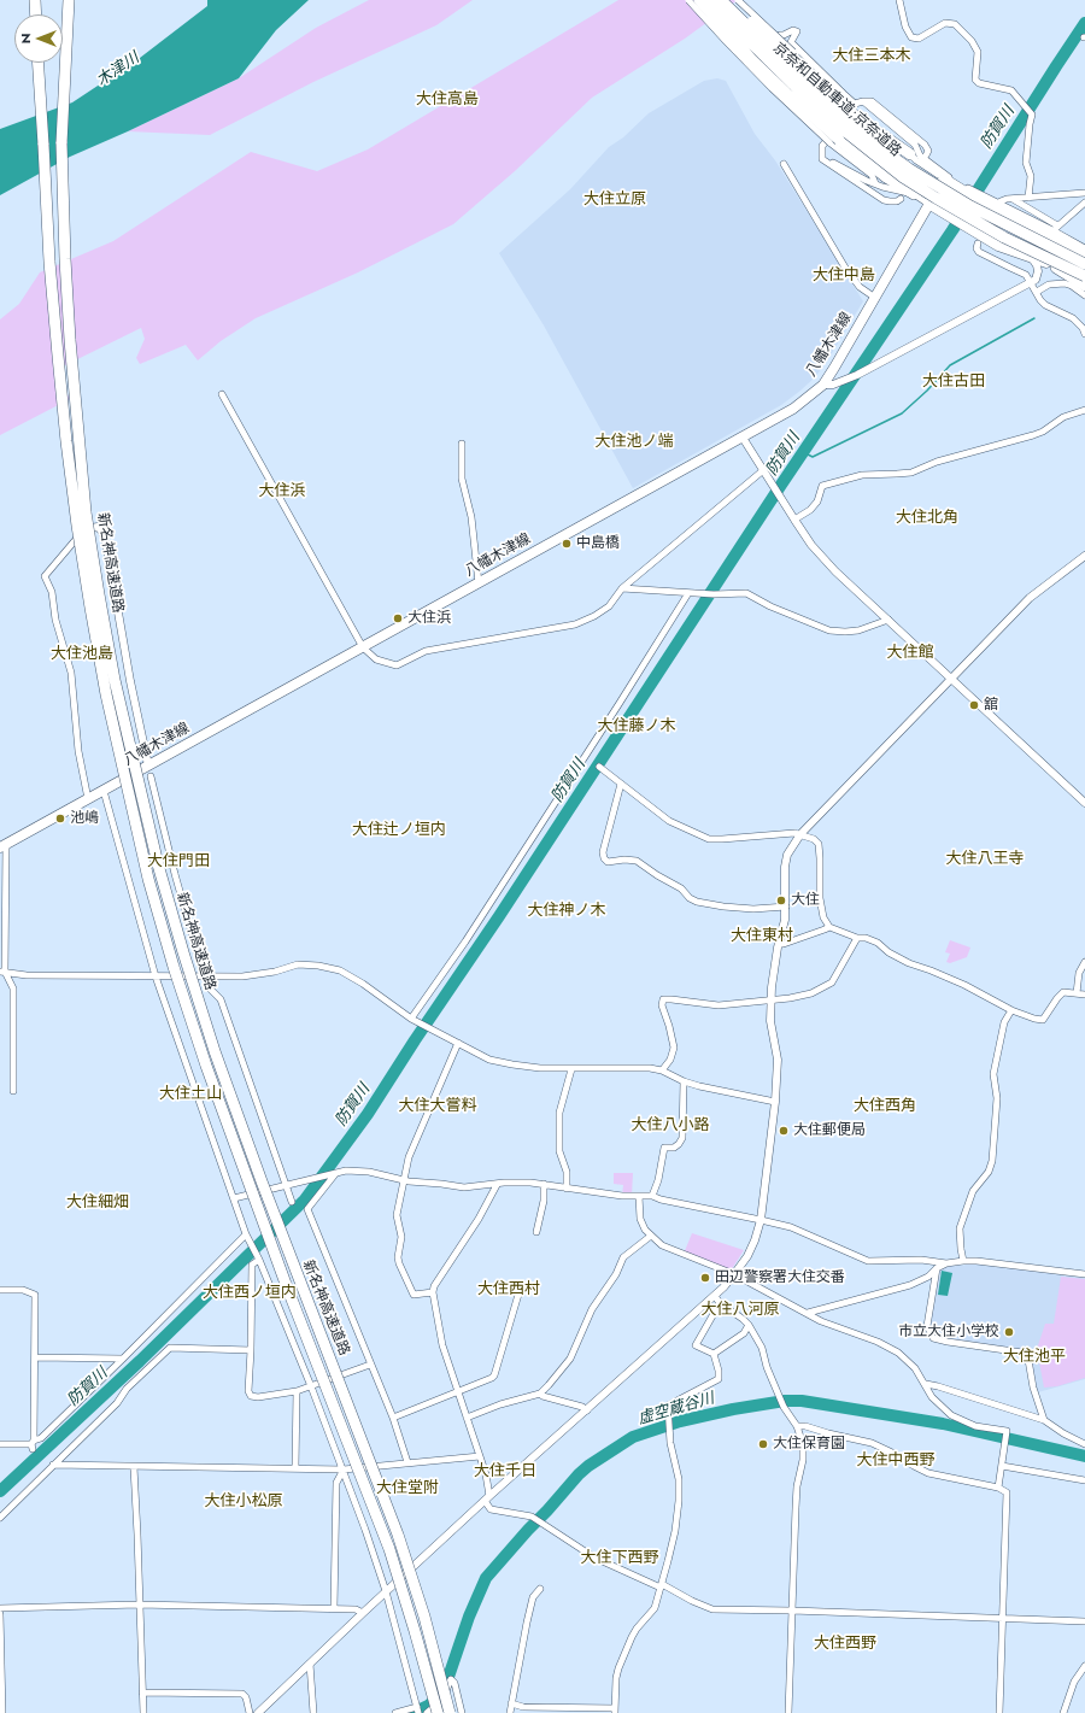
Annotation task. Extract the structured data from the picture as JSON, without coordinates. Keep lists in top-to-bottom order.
{
  "streets": {
    "highway": ["京奈和自動車道;京奈道路", "新名神高速道路"],
    "main road": ["八幡木津線"]
  },
  "districts": [
    "大住三本木",
    "大住高島",
    "大住立原",
    "大住中島",
    "大住古田",
    "大住池ノ端",
    "大住浜",
    "大住北角",
    "大住館",
    "大住池島",
    "大住藤ノ木",
    "大住辻ノ垣内",
    "大住八王寺",
    "大住門田",
    "大住神ノ木",
    "大住東村",
    "大住土山",
    "大住大嘗料",
    "大住西角",
    "大住八小路",
    "大住細畑",
    "大住西村",
    "大住西ノ垣内",
    "大住八河原",
    "大住池平",
    "大住中西野",
    "大住千日",
    "大住堂附",
    "大住小松原",
    "大住下西野",
    "大住西野"
  ],
  "water": ["木津川", "防賀川", "虚空蔵谷川"],
  "places": [
    "中島橋",
    "大住浜",
    "舘",
    "池嶋",
    "大住",
    "大住郵便局",
    "田辺警察署大住交番",
    "市立大住小学校",
    "大住保育園"
  ],
  "north": "left"
}
